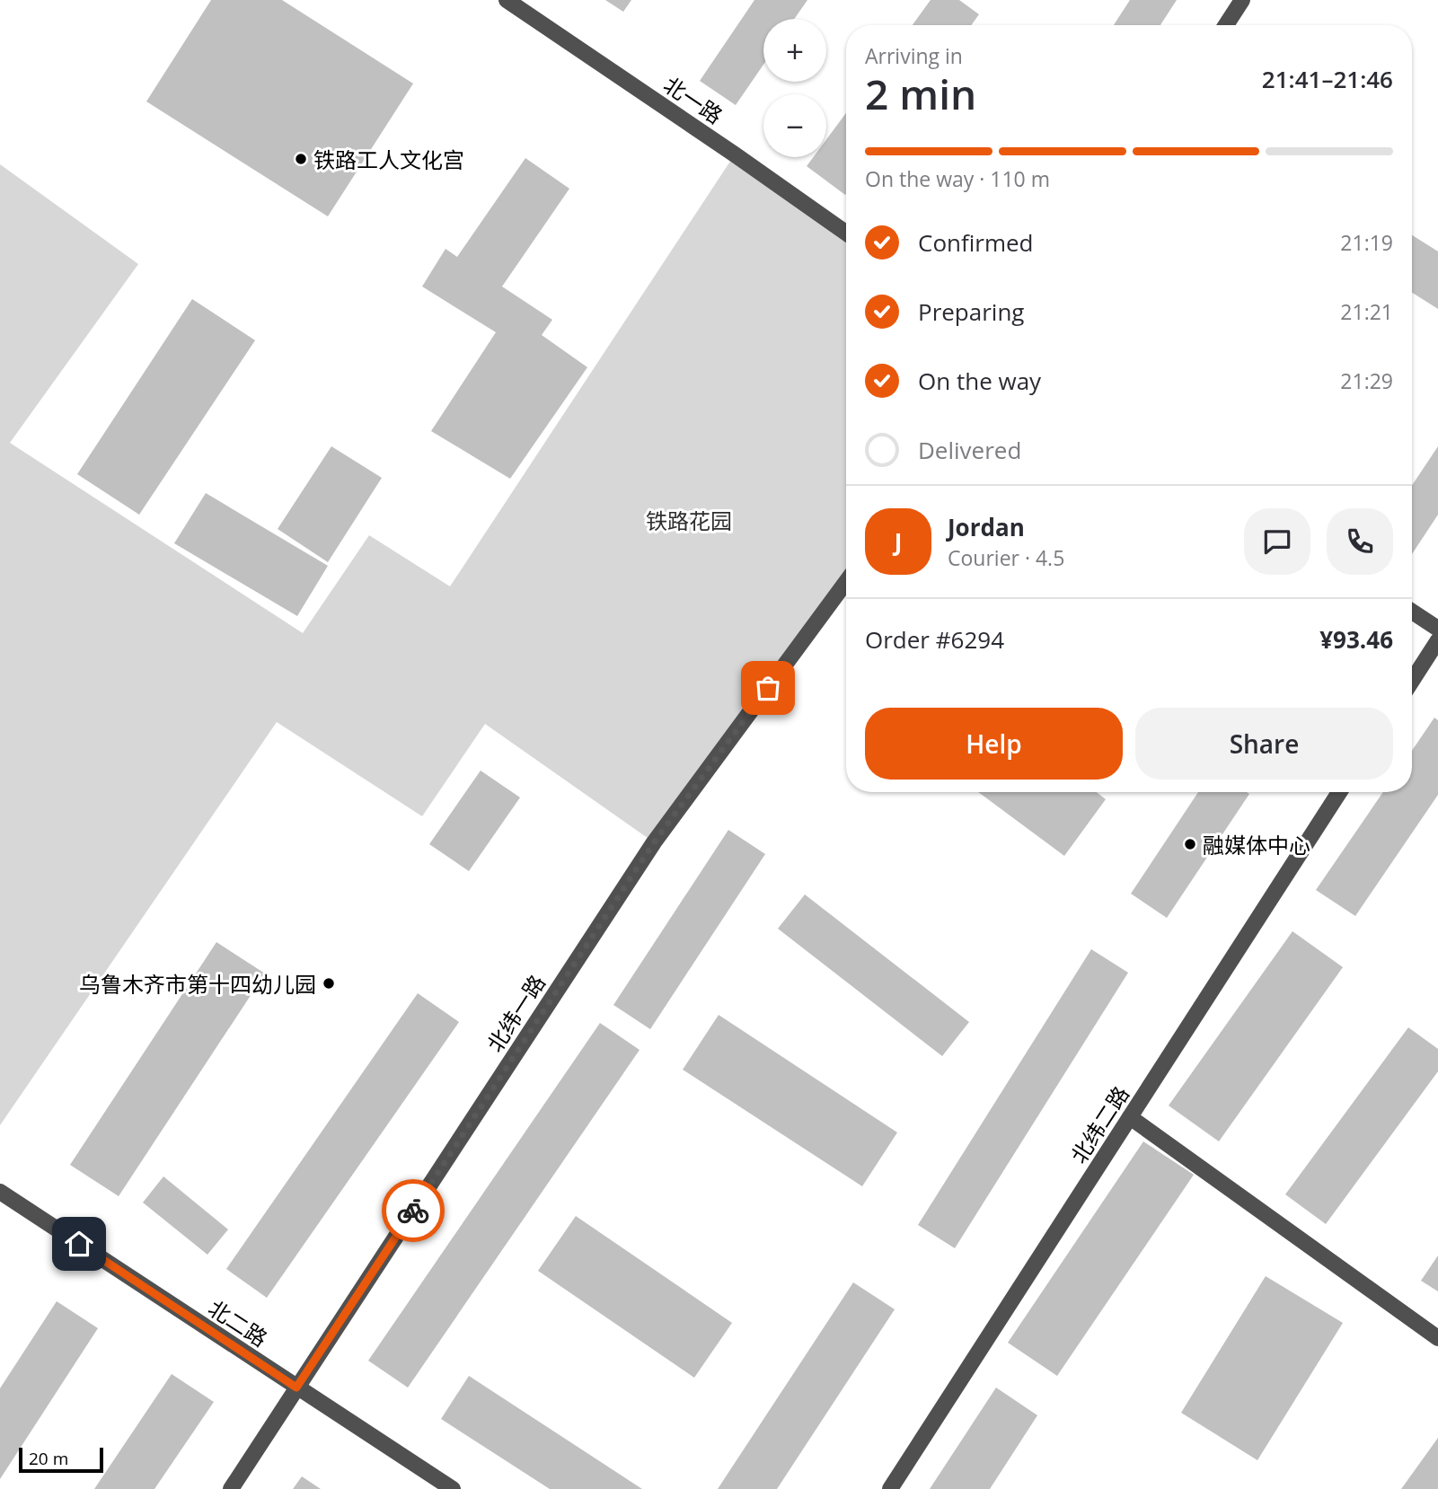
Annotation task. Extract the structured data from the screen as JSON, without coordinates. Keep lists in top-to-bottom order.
{
  "streets": {
    "street": [
      "北一路",
      "北纬一路",
      "北纬二路",
      "北二路"
    ]
  },
  "crossings": [
    ["北纬一路", "北二路"]
  ],
  "parks": ["铁路花园"],
  "places": ["铁路工人文化宫", "融媒体中心", "乌鲁木齐市第十四幼儿园"],
  "scale_bar": "20 m",
  "page": {
    "map_buttons": ["+", "−"],
    "heading": ["2 min", "Arriving in", "21:41–21:46"],
    "panel": [
      "Jordan",
      "Courier · 4.5",
      "Order #6294",
      "¥93.46"
    ],
    "bar": "On the way · 110 m",
    "list": [
      ["Confirmed", "21:19"],
      ["Preparing", "21:21"],
      ["On the way", "21:29"],
      "Delivered"
    ],
    "round": "J",
    "buttons": ["Help", "Share"],
    "scale": "20 m"
  }
}
